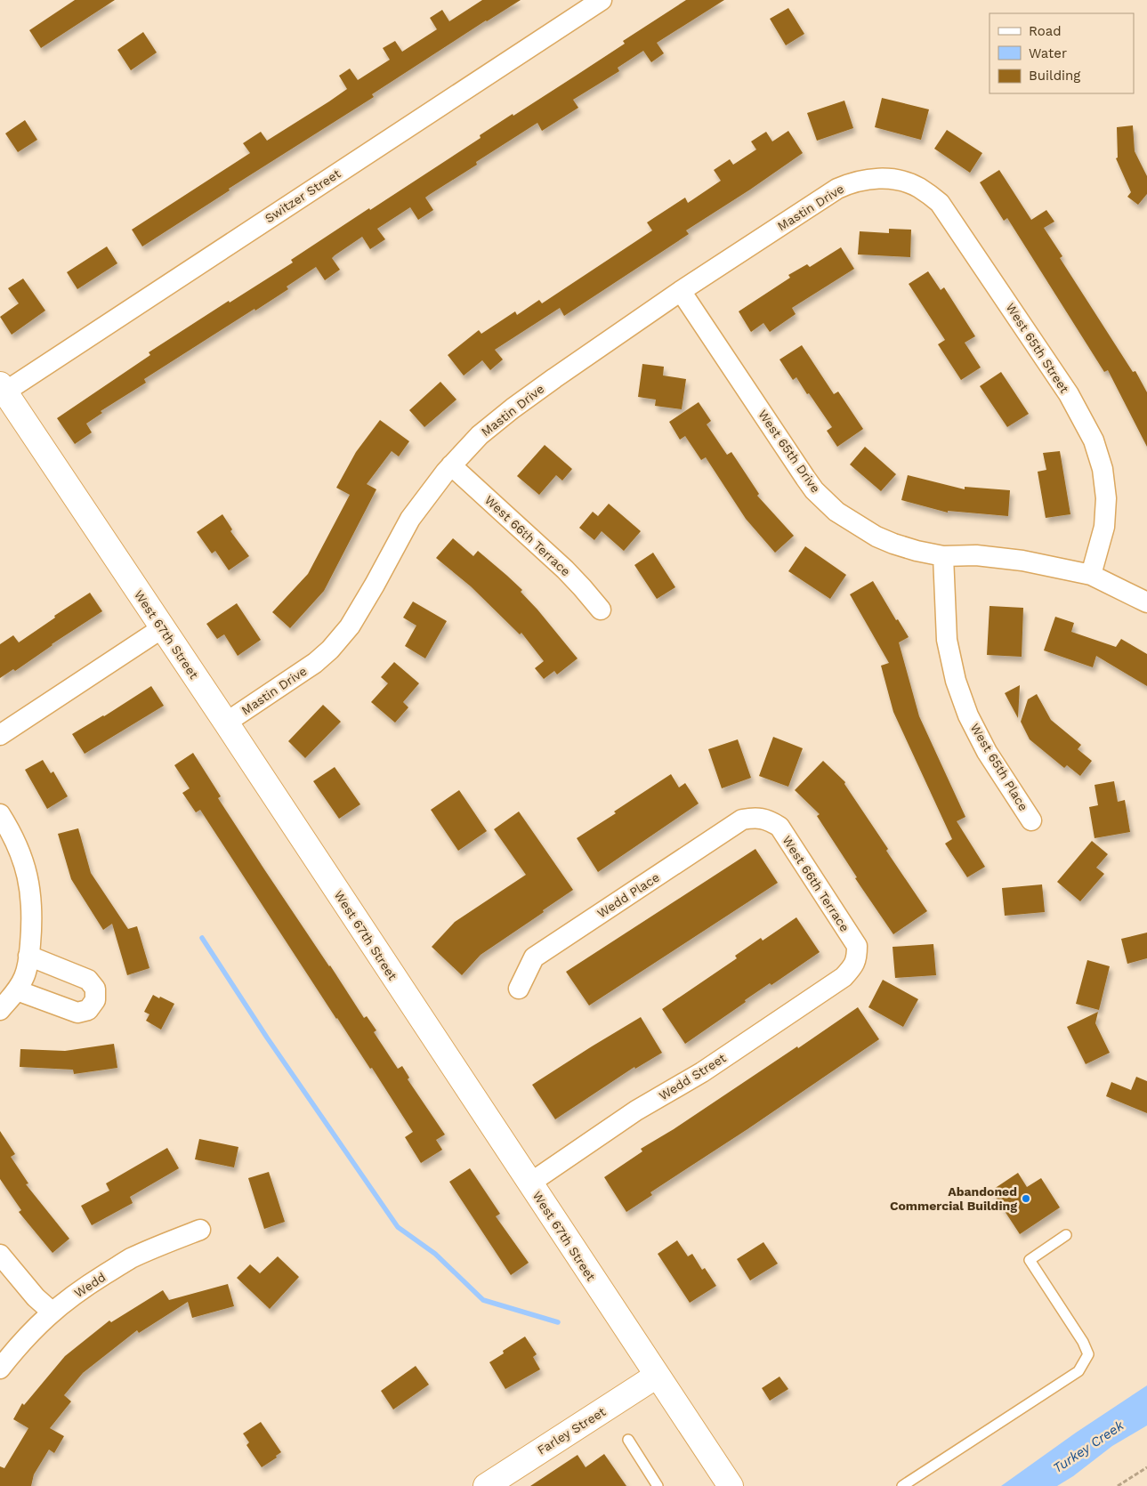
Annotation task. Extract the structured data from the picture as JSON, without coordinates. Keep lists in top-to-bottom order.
{
  "streets": {
    "street": [
      "Switzer Street",
      "Mastin Drive",
      "West 65th Street",
      "West 65th Drive",
      "West 66th Terrace",
      "West 67th Street",
      "West 65th Place",
      "Wedd Place",
      "Wedd Street",
      "Wedd",
      "Farley Street"
    ]
  },
  "crossings": [
    ["Switzer Street", "West 67th Street"],
    ["Mastin Drive", "West 65th Street"],
    ["Mastin Drive", "West 65th Drive"],
    ["Mastin Drive", "West 66th Terrace"],
    ["Mastin Drive", "West 67th Street"],
    ["West 65th Street", "West 65th Drive"],
    ["West 65th Drive", "West 65th Place"],
    ["West 66th Terrace", "Wedd Place"],
    ["West 66th Terrace", "Wedd Street"],
    ["West 67th Street", "Wedd Street"],
    ["West 67th Street", "Farley Street"]
  ],
  "water": ["Turkey Creek"],
  "places": ["Abandoned Commercial Building"],
  "legend": ["Road", "Water", "Building"]
}
